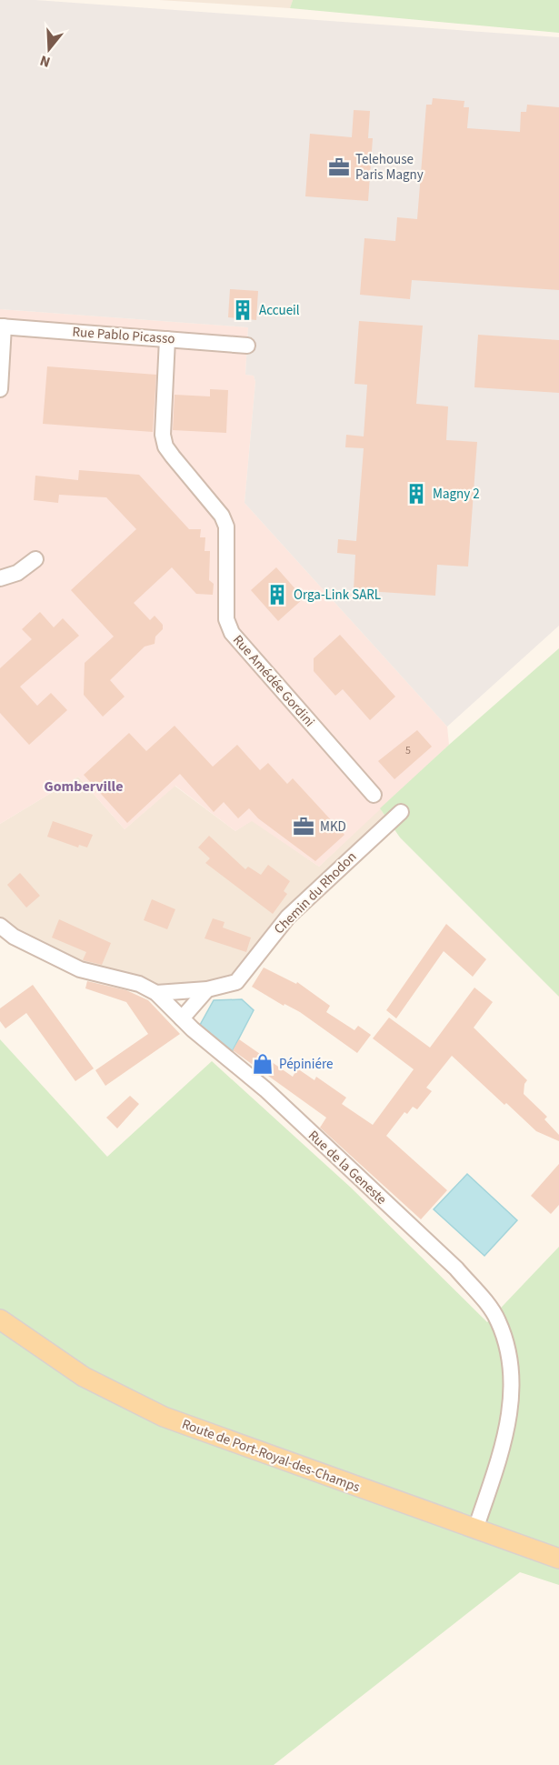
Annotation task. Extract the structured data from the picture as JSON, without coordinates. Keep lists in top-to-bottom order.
{
  "streets": {
    "main road": ["Route de Port-Royal-des-Champs"],
    "street": [
      "Rue Pablo Picasso",
      "Rue Amédée Gordini",
      "Chemin du Rhodon",
      "Rue de la Geneste"
    ]
  },
  "crossings": [
    ["Rue Pablo Picasso", "Rue Amédée Gordini"],
    ["Chemin du Rhodon", "Rue de la Geneste"],
    ["Rue de la Geneste", "Route de Port-Royal-des-Champs"]
  ],
  "districts": ["Gomberville"],
  "places": {
    "office": ["Telehouse Paris Magny", "MKD"],
    "building": ["Accueil", "Magny 2", "Orga-Link SARL"],
    "shop": ["Pépiniére"]
  },
  "house_numbers": ["5"],
  "north": "bottom"
}
